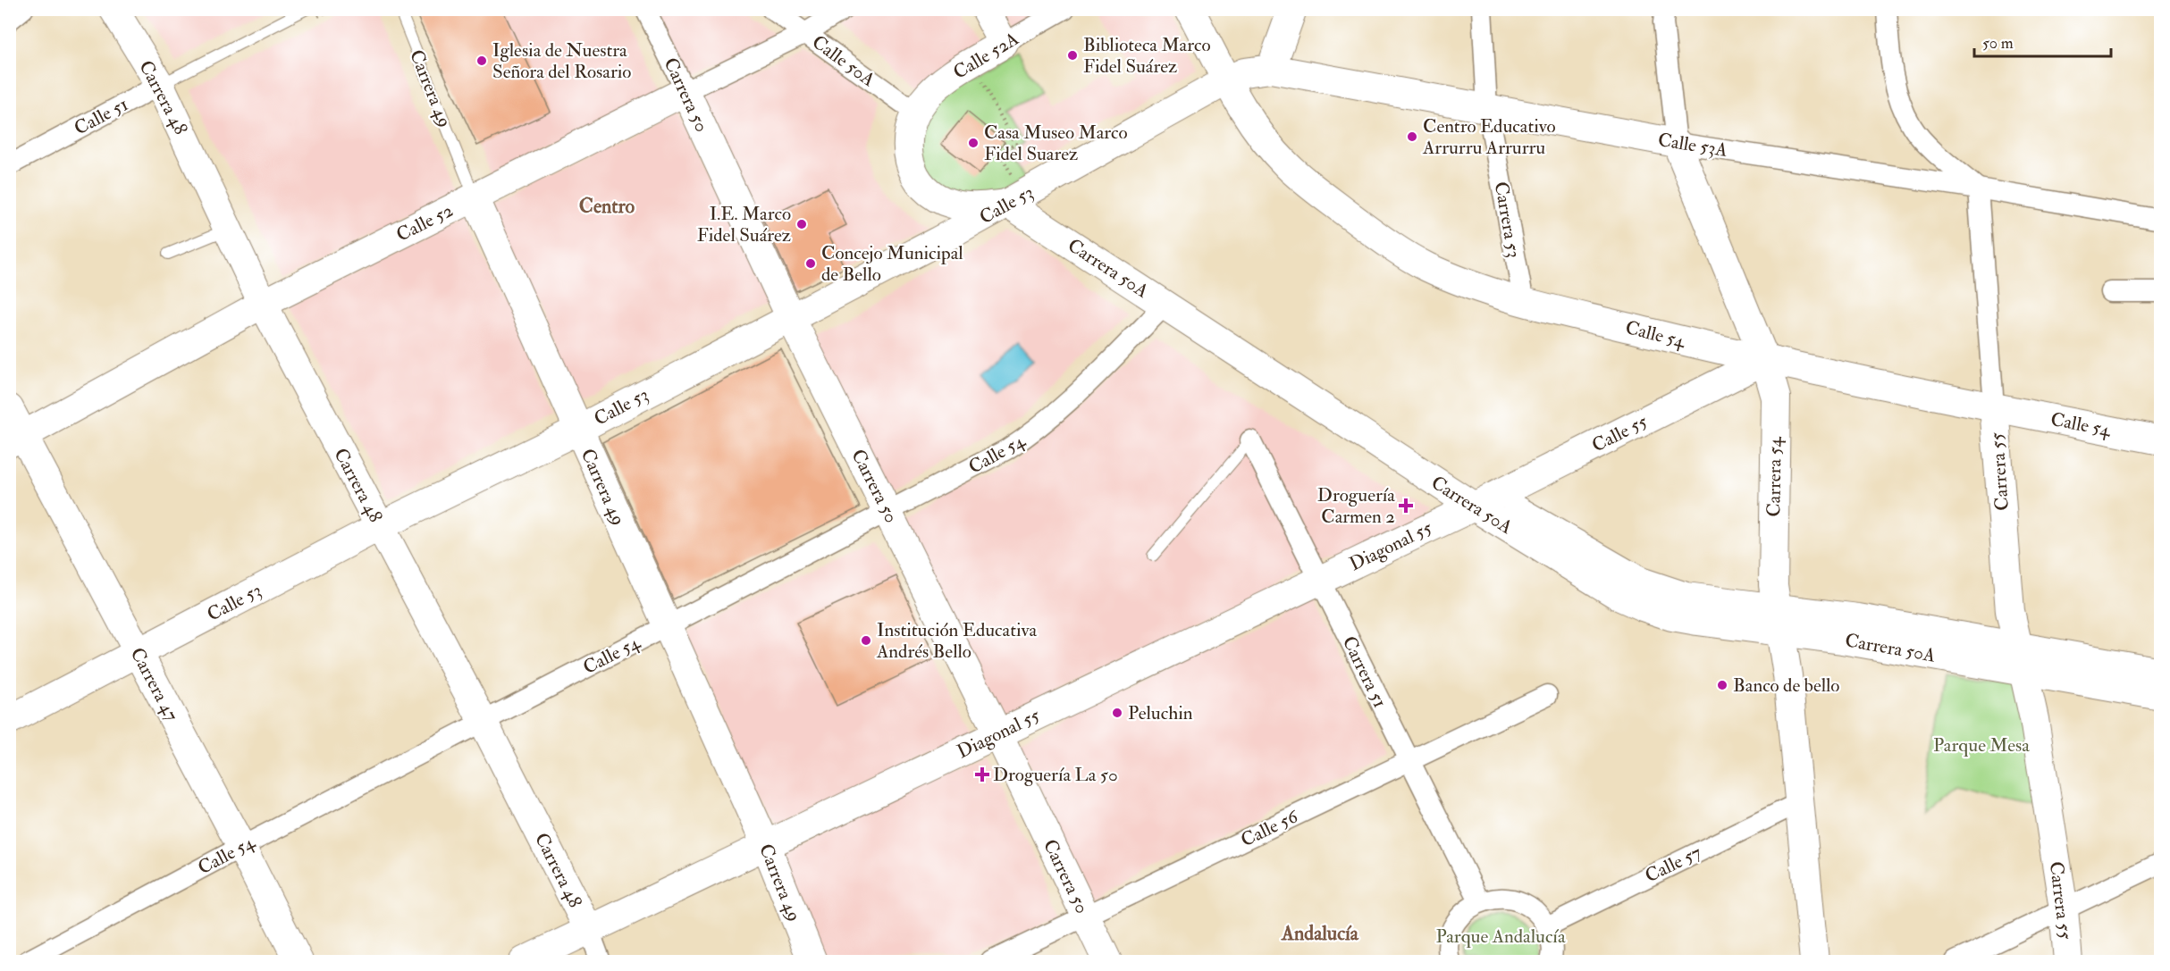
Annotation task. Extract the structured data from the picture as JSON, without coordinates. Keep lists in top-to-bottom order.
{
  "streets": {
    "street": [
      "Calle 52A",
      "Calle 50A",
      "Carrera 49",
      "Carrera 50",
      "Carrera 48",
      "Calle 51",
      "Calle 53A",
      "Calle 53",
      "Carrera 53",
      "Calle 52",
      "Carrera 50A",
      "Calle 54",
      "Calle 55",
      "Carrera 55",
      "Carrera 54",
      "Diagonal 55",
      "Carrera 51",
      "Carrera 47",
      "Calle 56",
      "Calle 57"
    ]
  },
  "crossings": [
    ["Calle 52A", "Calle 50A"],
    ["Calle 50A", "Calle 52"],
    ["Carrera 49", "Calle 53"],
    ["Carrera 49", "Calle 52"],
    ["Carrera 49", "Calle 54"],
    ["Carrera 49", "Diagonal 55"],
    ["Carrera 50", "Calle 53"],
    ["Carrera 50", "Calle 52"],
    ["Carrera 50", "Calle 54"],
    ["Carrera 50", "Diagonal 55"],
    ["Carrera 50", "Calle 56"],
    ["Carrera 48", "Calle 51"],
    ["Carrera 48", "Calle 53"],
    ["Carrera 48", "Calle 52"],
    ["Carrera 48", "Calle 54"],
    ["Carrera 48", "Diagonal 55"],
    ["Calle 53A", "Calle 53"],
    ["Calle 53A", "Carrera 53"],
    ["Calle 53A", "Calle 54"],
    ["Calle 53A", "Carrera 55"],
    ["Calle 53A", "Carrera 54"],
    ["Calle 53", "Carrera 50A"],
    ["Calle 53", "Calle 54"],
    ["Calle 53", "Carrera 47"],
    ["Carrera 53", "Calle 54"],
    ["Calle 52", "Carrera 47"],
    ["Carrera 50A", "Calle 54"],
    ["Carrera 50A", "Calle 55"],
    ["Carrera 50A", "Carrera 55"],
    ["Carrera 50A", "Carrera 54"],
    ["Carrera 50A", "Diagonal 55"],
    ["Calle 54", "Calle 55"],
    ["Calle 54", "Carrera 55"],
    ["Calle 54", "Carrera 54"],
    ["Calle 54", "Carrera 47"],
    ["Calle 55", "Carrera 54"],
    ["Calle 55", "Diagonal 55"],
    ["Carrera 54", "Calle 57"],
    ["Diagonal 55", "Carrera 51"],
    ["Carrera 51", "Calle 56"]
  ],
  "districts": ["Centro", "Andalucía"],
  "parks": ["Parque Mesa", "Parque Andalucía"],
  "places": {
    "other": [
      "Biblioteca Marco Fidel Suárez",
      "Iglesia de Nuestra Señora del Rosario",
      "Centro Educativo Arrurru Arrurru",
      "Casa Museo Marco Fidel Suarez",
      "I.E. Marco Fidel Suárez",
      "Concejo Municipal de Bello",
      "Institución Educativa Andrés Bello",
      "Banco de bello",
      "Peluchin"
    ],
    "health": ["Droguería Carmen 2", "Droguería La 50"]
  },
  "scale_bar": "50 m"
}
